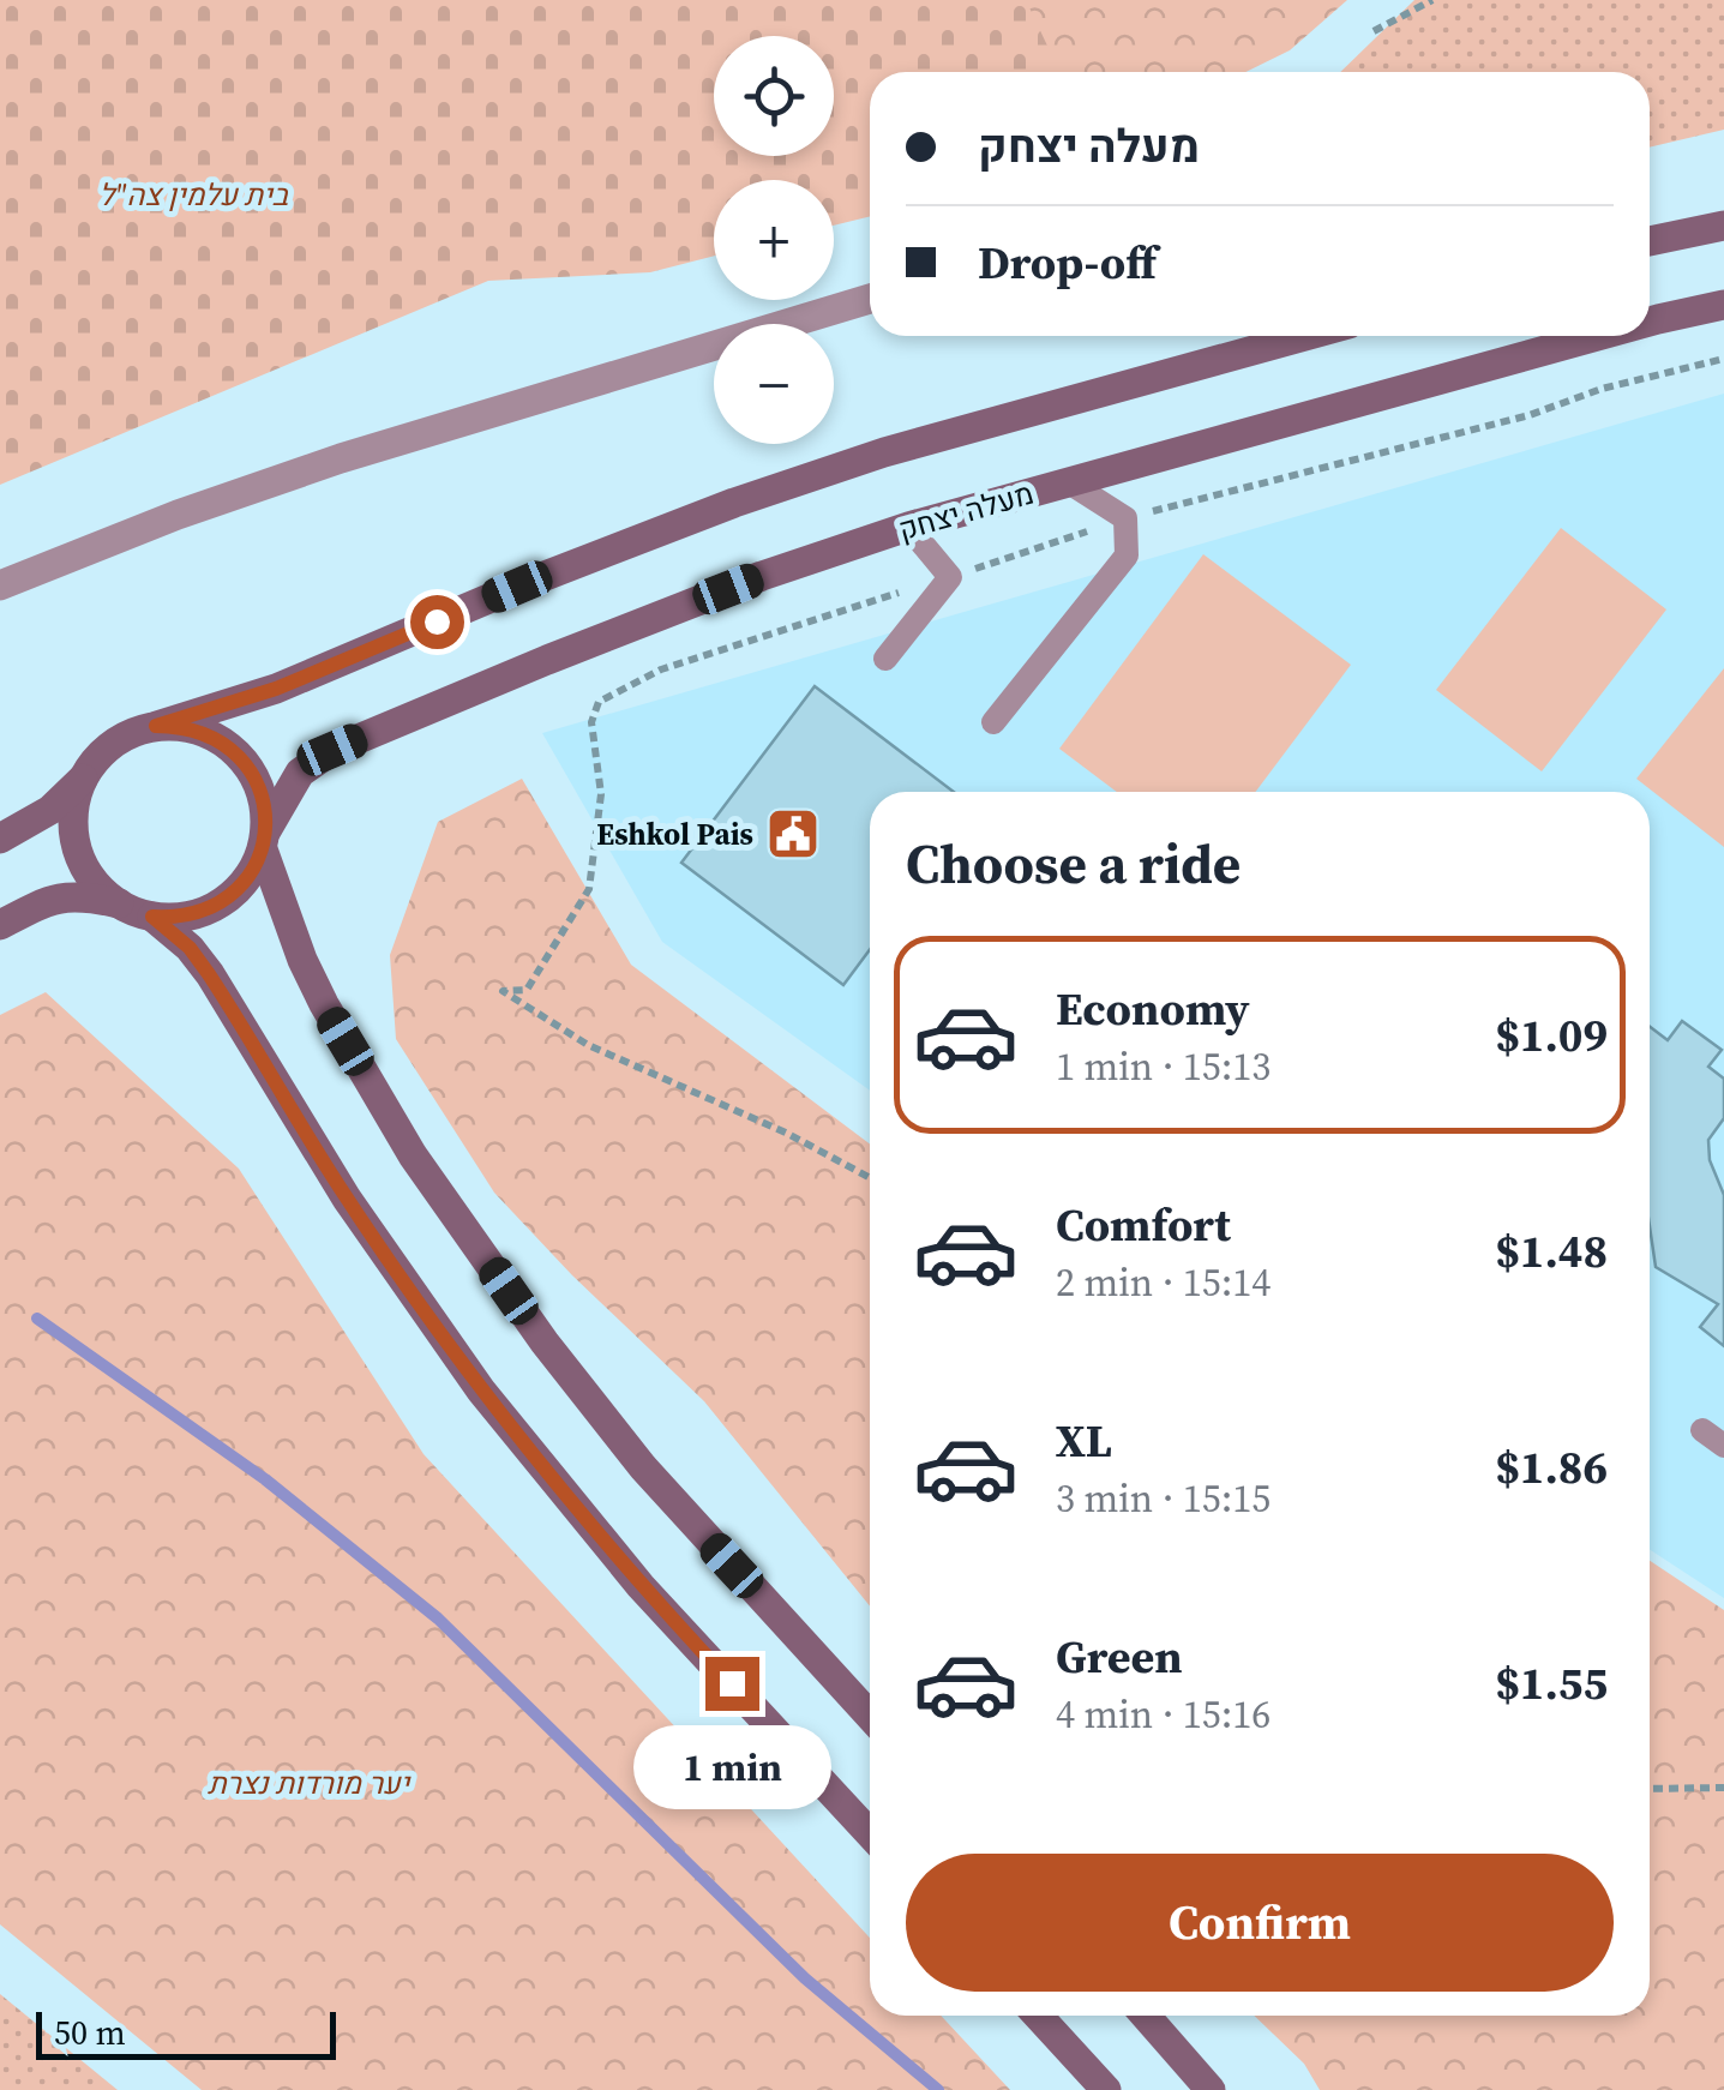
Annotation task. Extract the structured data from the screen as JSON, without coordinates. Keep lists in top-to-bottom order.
{
  "streets": {
    "main road": ["מעלה יצחק"]
  },
  "parks": ["בית עלמין צה\"ל", "יער מורדות נצרת"],
  "places": {
    "public building": ["Eshkol Pais"]
  },
  "scale_bar": "50 m",
  "page": {
    "map_buttons": ["+", "−"],
    "banner": ["מעלה יצחק", "Drop-off"],
    "heading": "Choose a ride",
    "list": [
      {
        "name": "Economy",
        "note": "1 min · 15:13",
        "value": "$1.09"
      },
      {
        "name": "Comfort",
        "note": "2 min · 15:14",
        "value": "$1.48"
      },
      {
        "name": "XL",
        "note": "3 min · 15:15",
        "value": "$1.86"
      },
      {
        "name": "Green",
        "note": "4 min · 15:16",
        "value": "$1.55"
      }
    ],
    "bubble": "1 min",
    "buttons": "Confirm",
    "scale": "50 m"
  }
}
